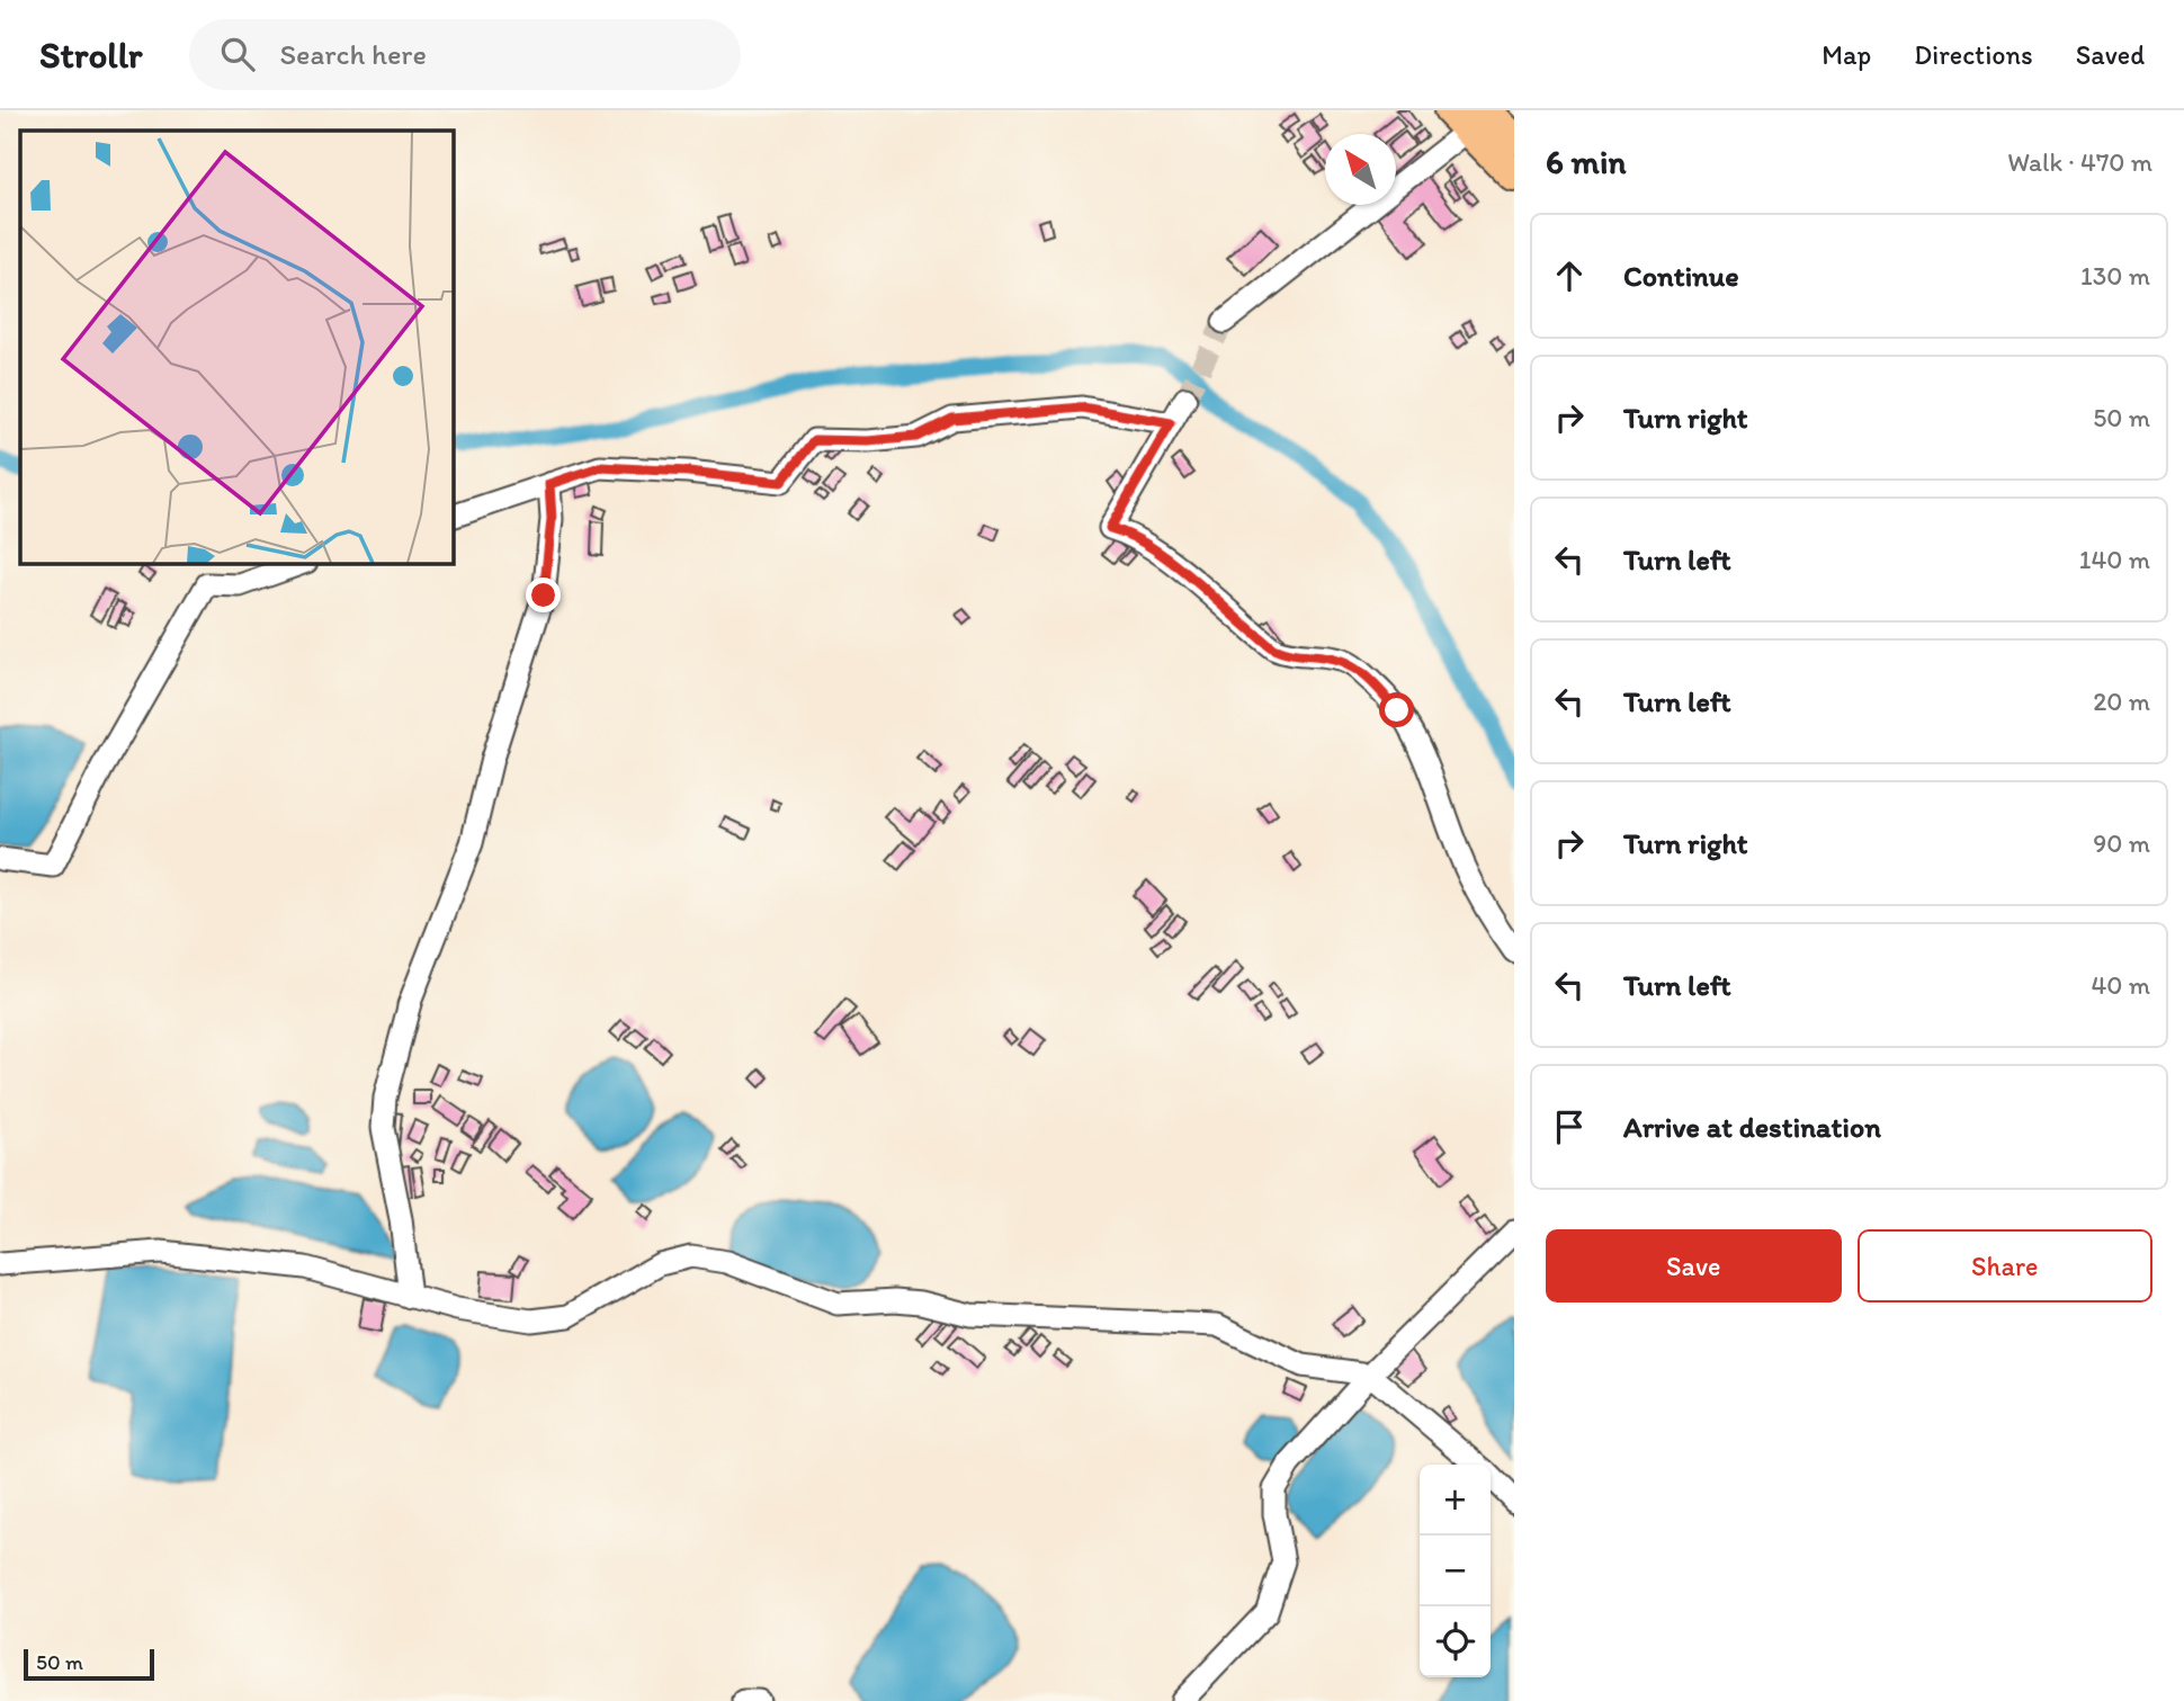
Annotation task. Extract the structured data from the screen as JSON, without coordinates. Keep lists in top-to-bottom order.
{
  "scale_bar": "50 m",
  "north": "top left",
  "page": {
    "header": "Strollr",
    "search": "Search here",
    "nav": ["Map", "Directions", "Saved"],
    "heading": ["6 min", "Walk · 470 m"],
    "list": [
      ["Continue", "130 m"],
      ["Turn right", "50 m"],
      ["Turn left", "140 m"],
      ["Turn left", "20 m"],
      ["Turn right", "90 m"],
      ["Turn left", "40 m"],
      "Arrive at destination"
    ],
    "buttons": ["Save", "Share"],
    "map_buttons": ["+", "−"],
    "scale": "50 m"
  }
}
